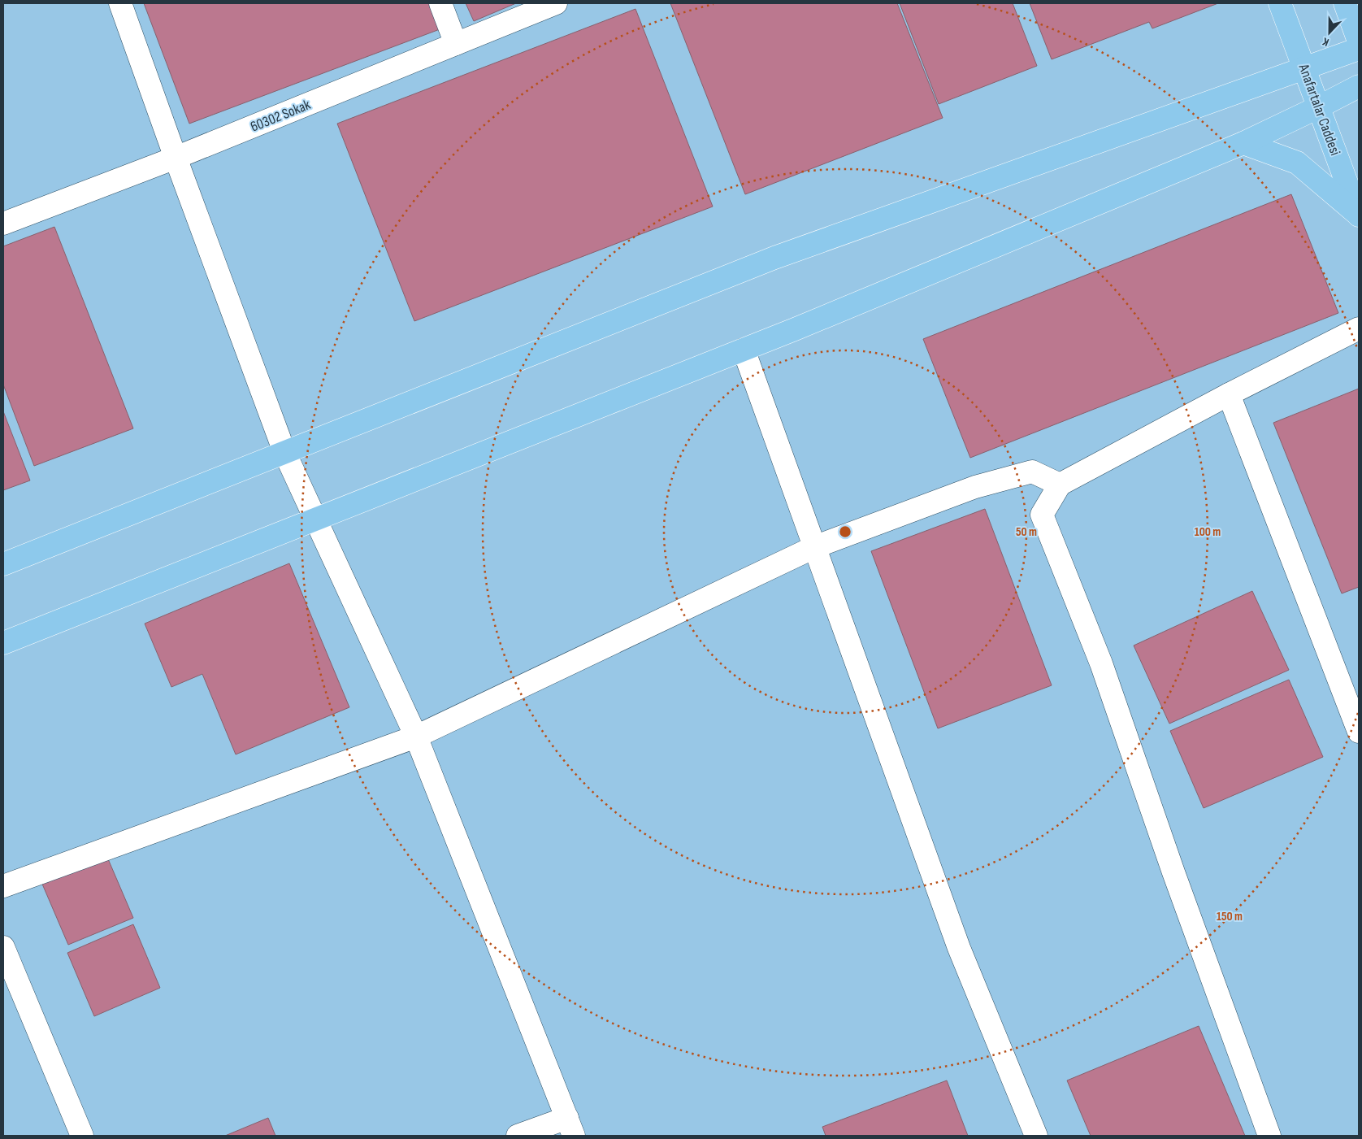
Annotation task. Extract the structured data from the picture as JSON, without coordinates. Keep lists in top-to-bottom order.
{
  "streets": {
    "main road": ["Anafartalar Caddesi"],
    "street": ["60302 Sokak"]
  },
  "north": "bottom",
  "rings": ["50 m", "100 m", "150 m"]
}
